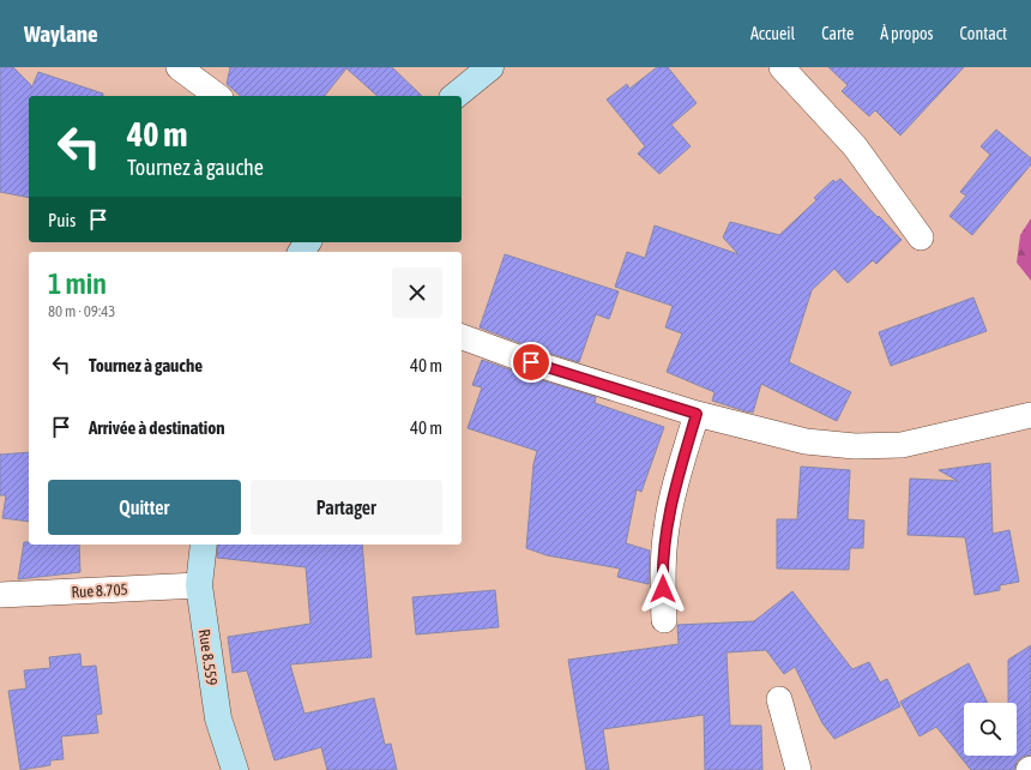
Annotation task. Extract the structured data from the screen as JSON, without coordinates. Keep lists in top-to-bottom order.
{
  "streets": {
    "main road": ["Rue 8.559"],
    "street": ["Rue 8.705"]
  },
  "crossings": [
    ["Rue 8.705", "Rue 8.559"]
  ],
  "page": {
    "header": "Waylane",
    "nav": [
      "Accueil",
      "Carte",
      "À propos",
      "Contact"
    ],
    "turn": ["40 m", "Tournez à gauche"],
    "then": "Puis",
    "heading": ["1 min", "80 m · 09:43"],
    "list": [
      {
        "name": "Tournez à gauche",
        "value": "40 m"
      },
      {
        "name": "Arrivée à destination",
        "value": "40 m"
      }
    ],
    "buttons": ["Quitter", "Partager"]
  }
}
